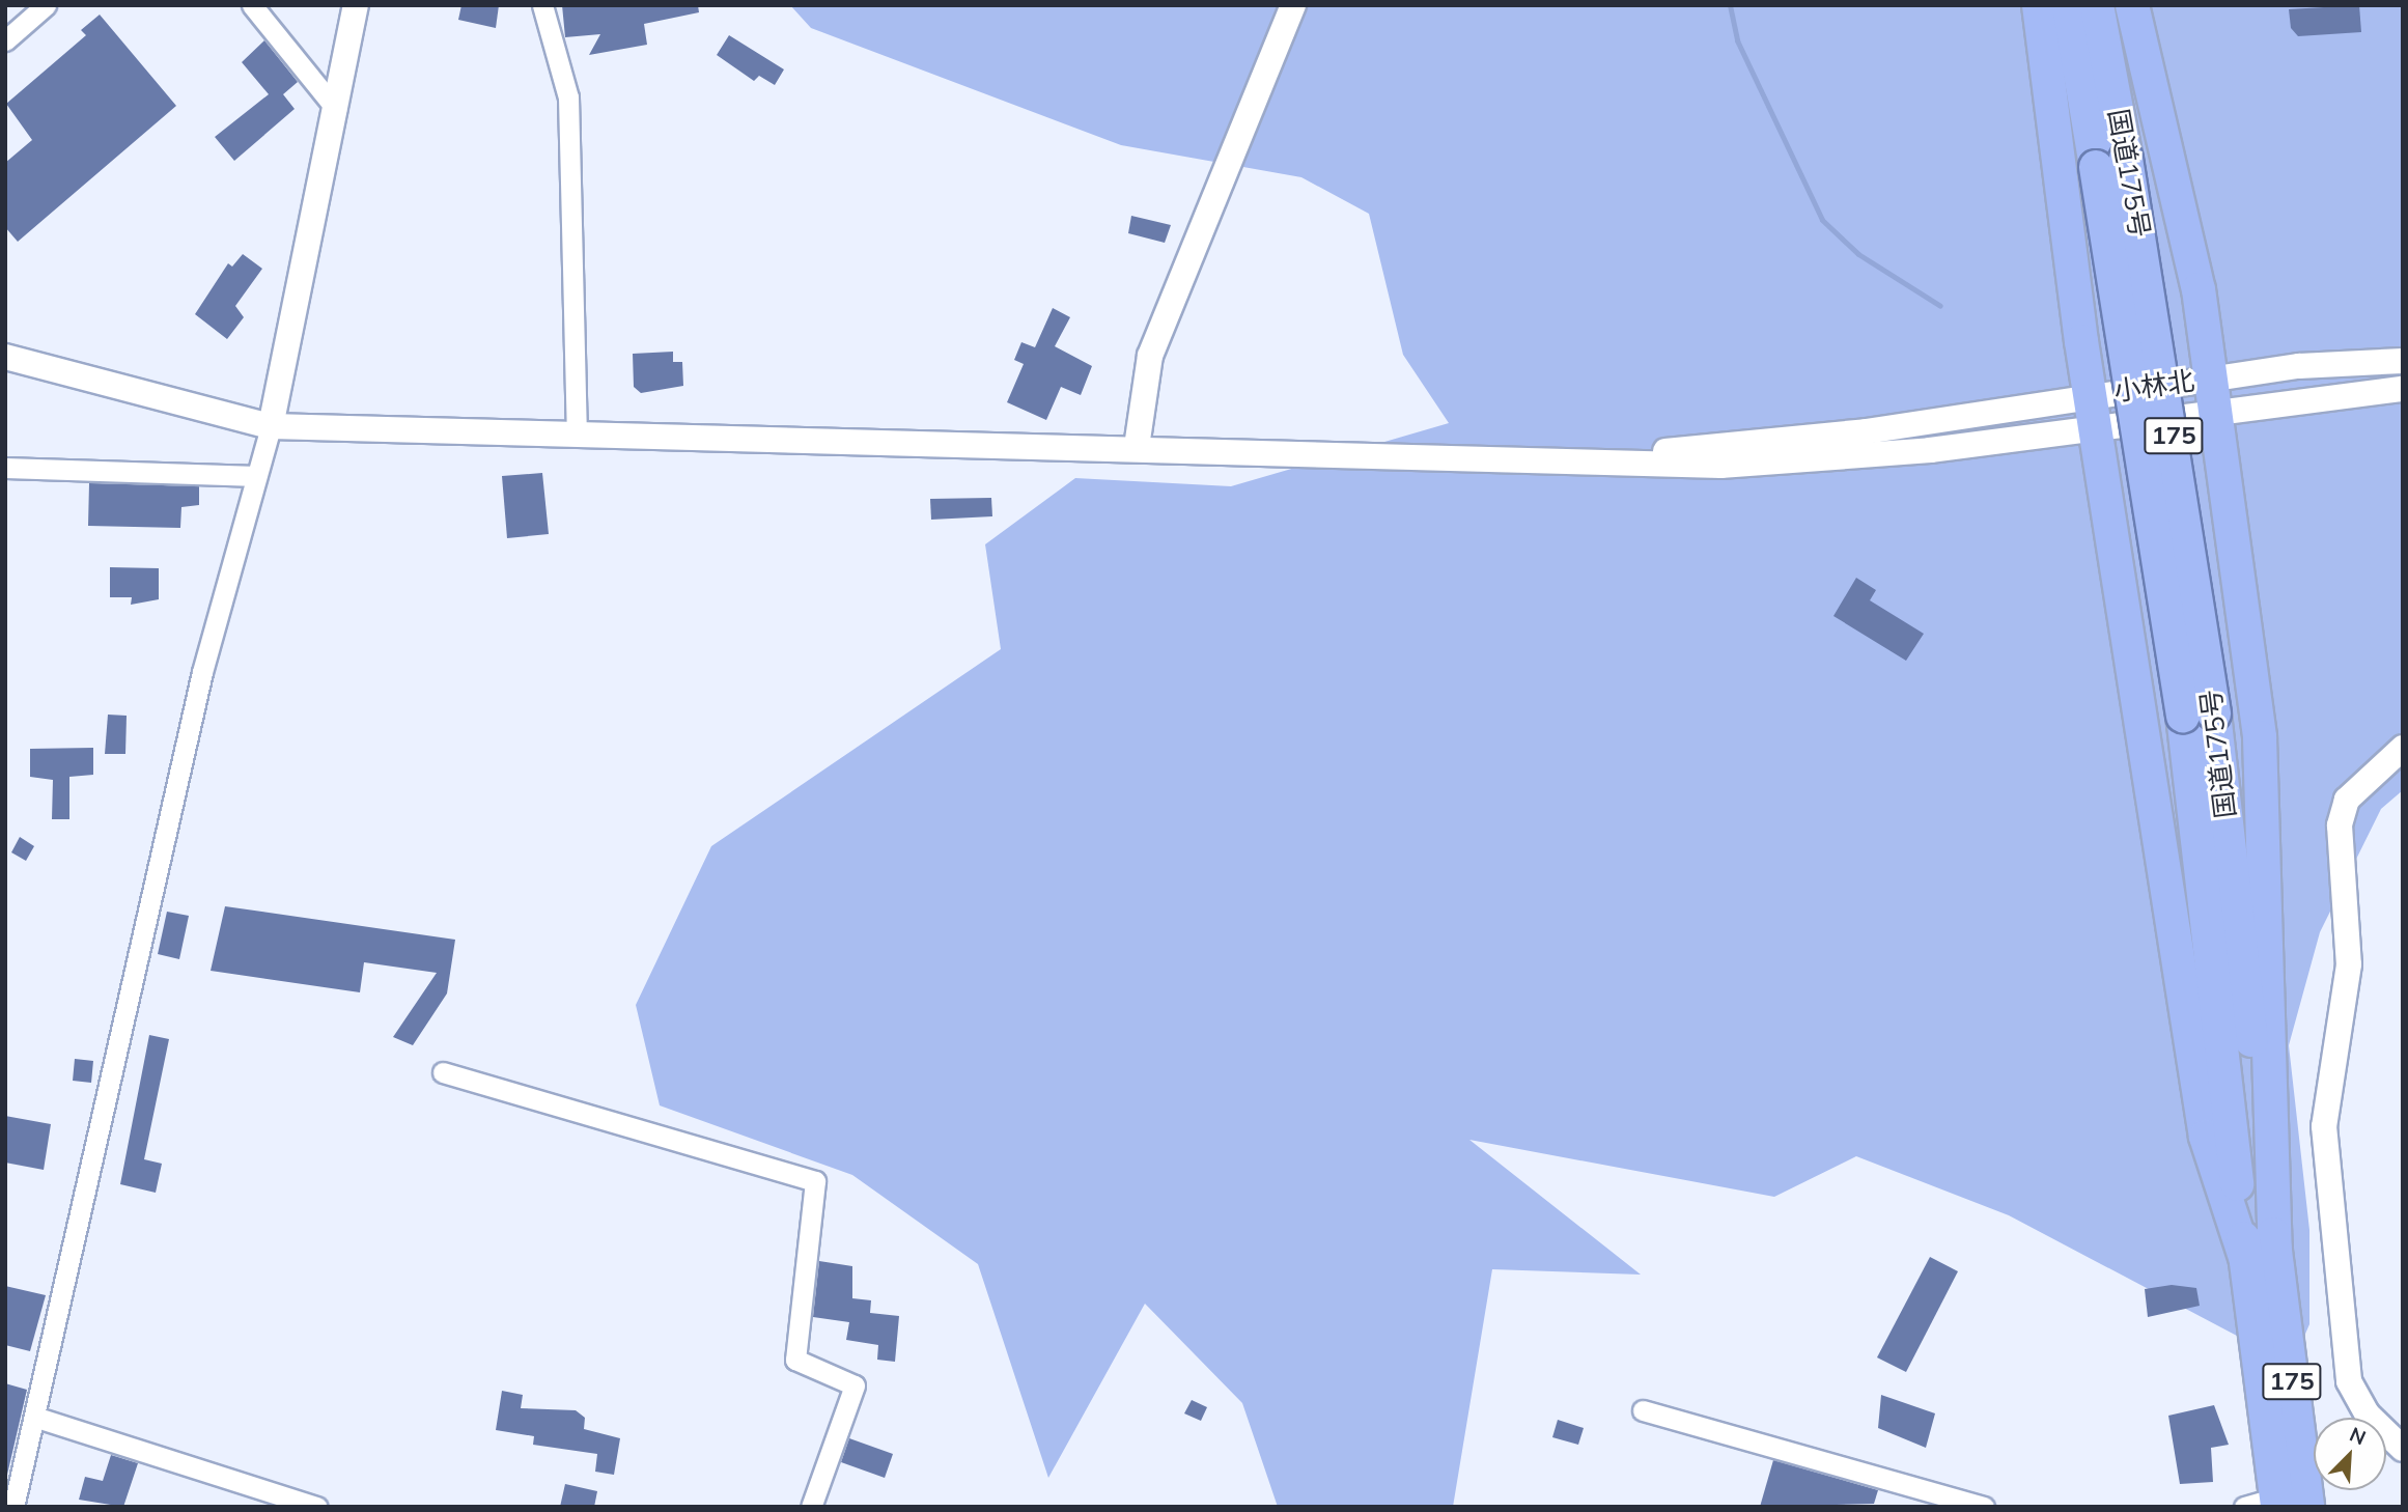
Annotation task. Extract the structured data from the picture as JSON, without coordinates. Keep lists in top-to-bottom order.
{
  "streets": {
    "highway": ["国道175号", "175"],
    "street": ["小林北"]
  },
  "north": "top right"
}
